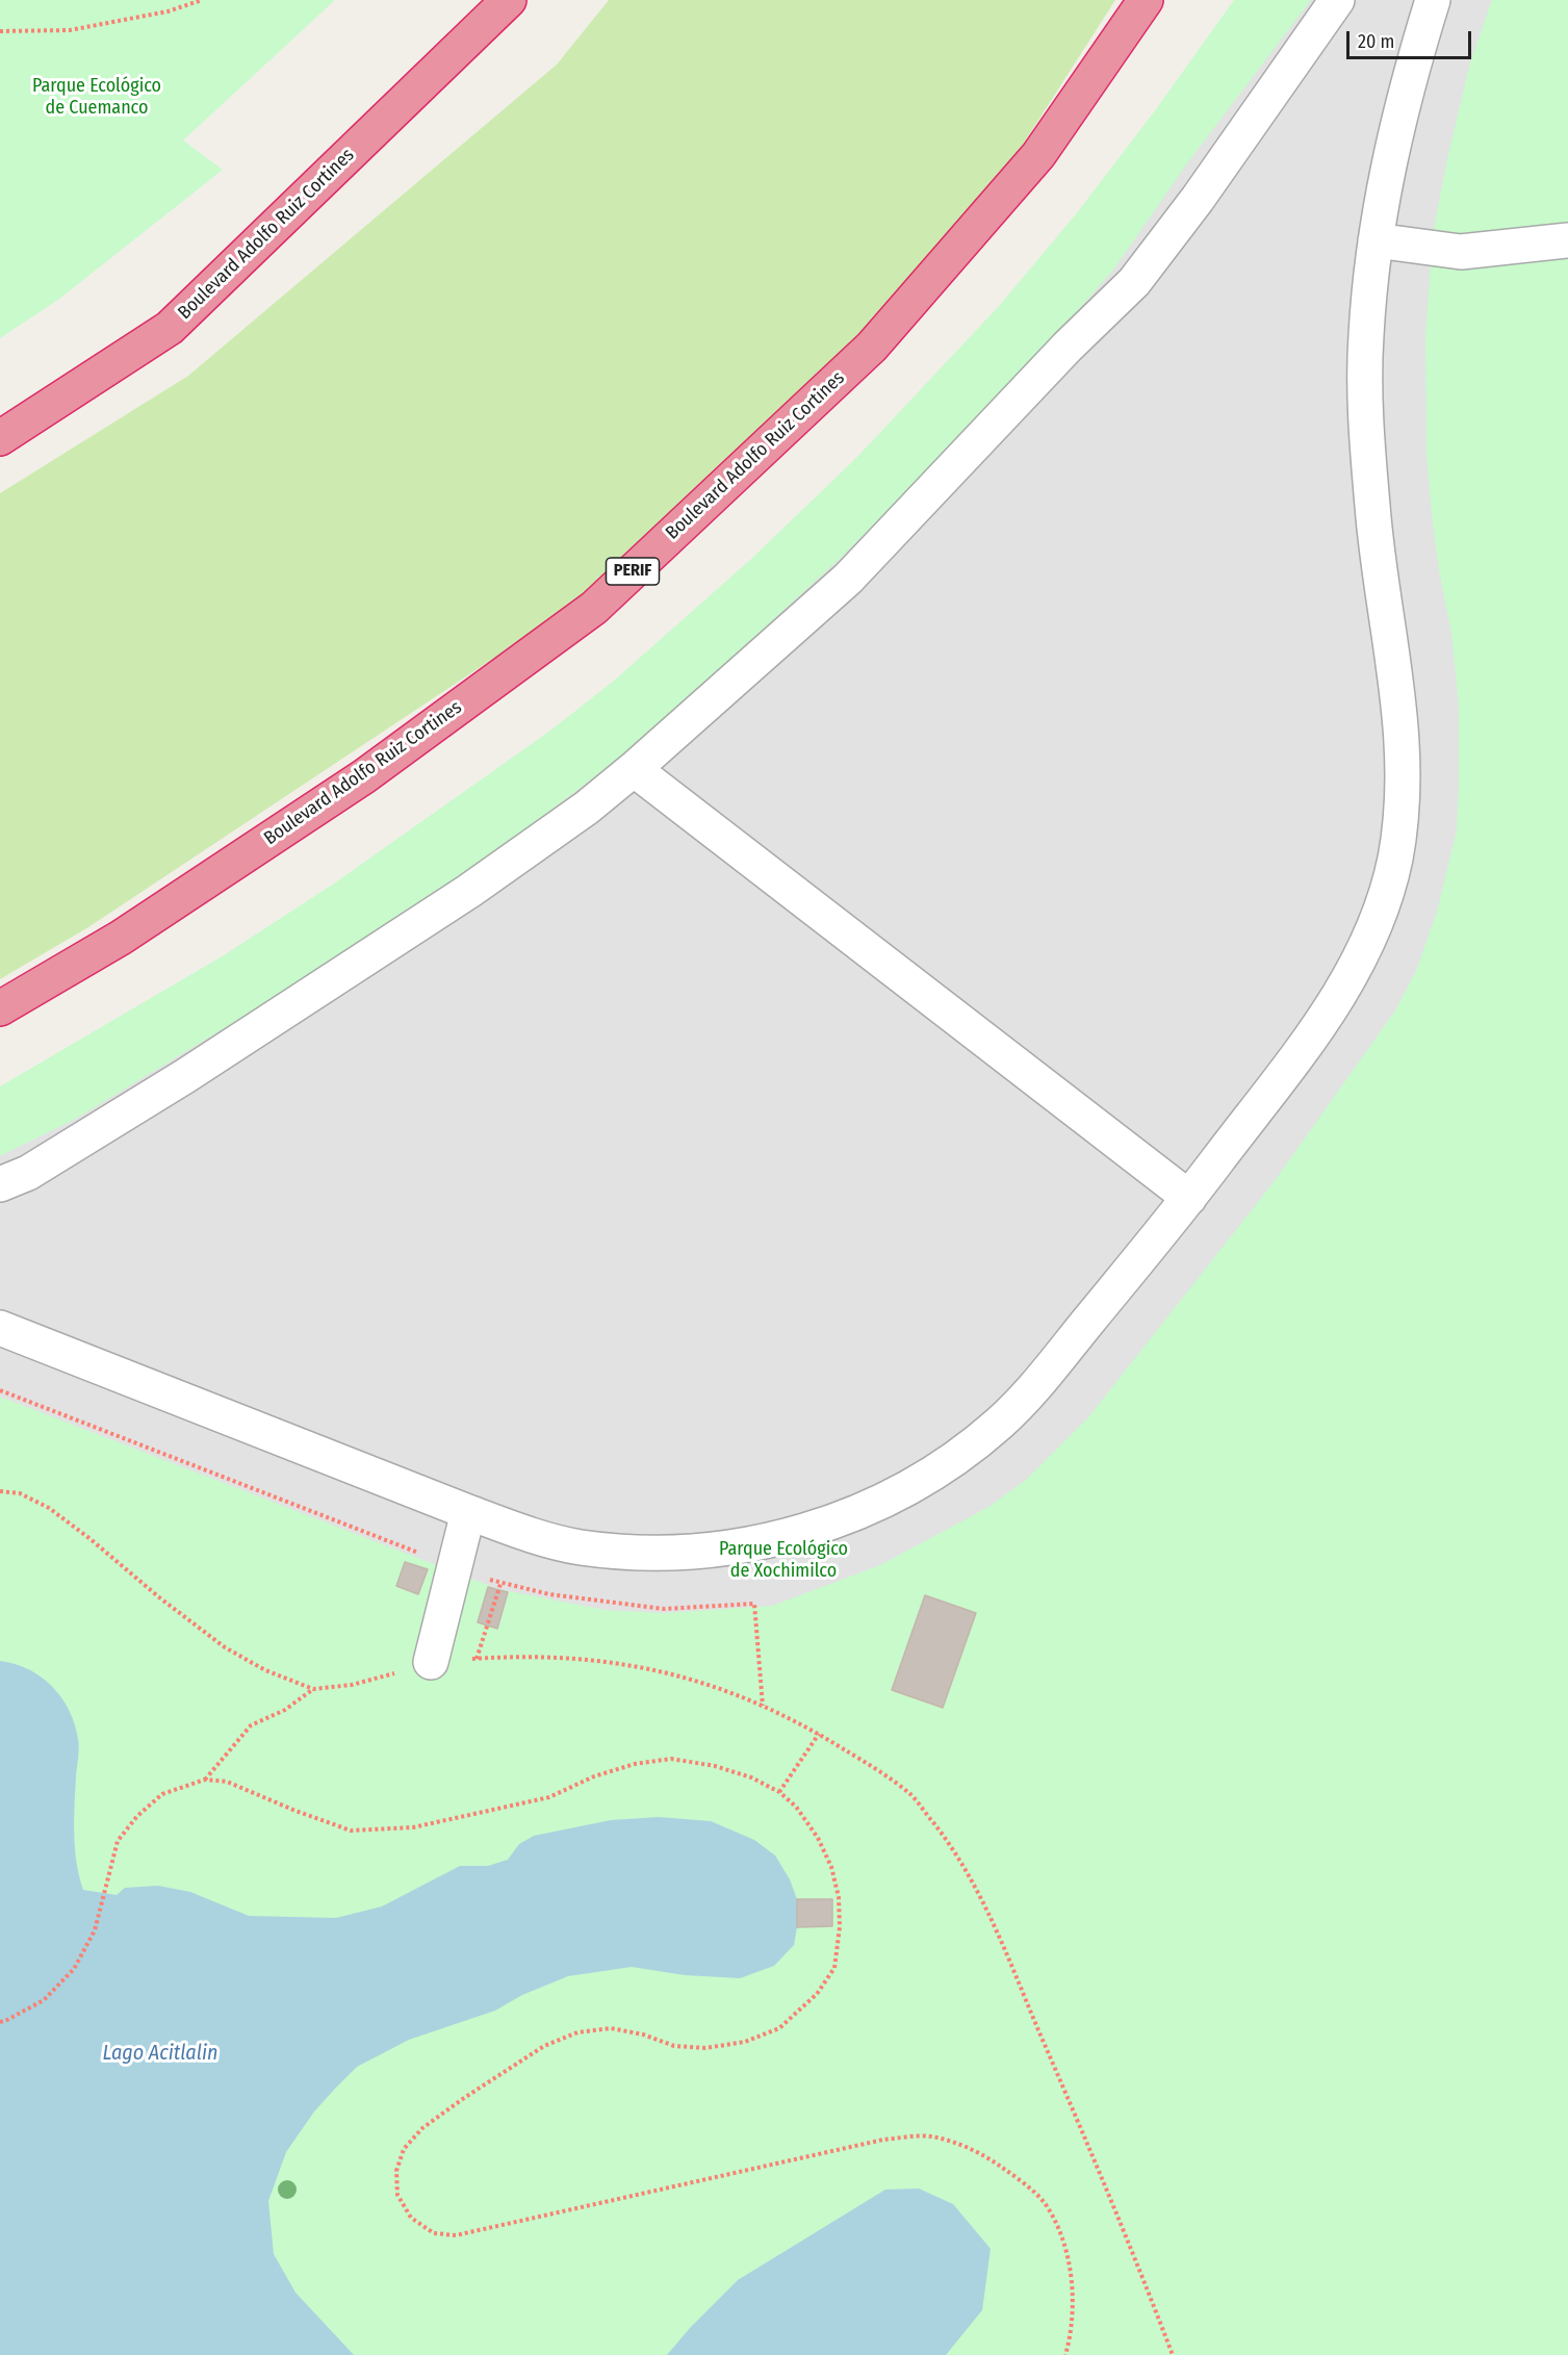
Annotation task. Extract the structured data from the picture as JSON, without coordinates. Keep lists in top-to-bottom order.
{
  "streets": {
    "highway": ["Boulevard Adolfo Ruiz Cortines", "PERIF"]
  },
  "water": ["Lago Acitlalin"],
  "parks": ["Parque Ecológico de Cuemanco", "Parque Ecológico de Xochimilco"],
  "scale_bar": "20 m"
}
